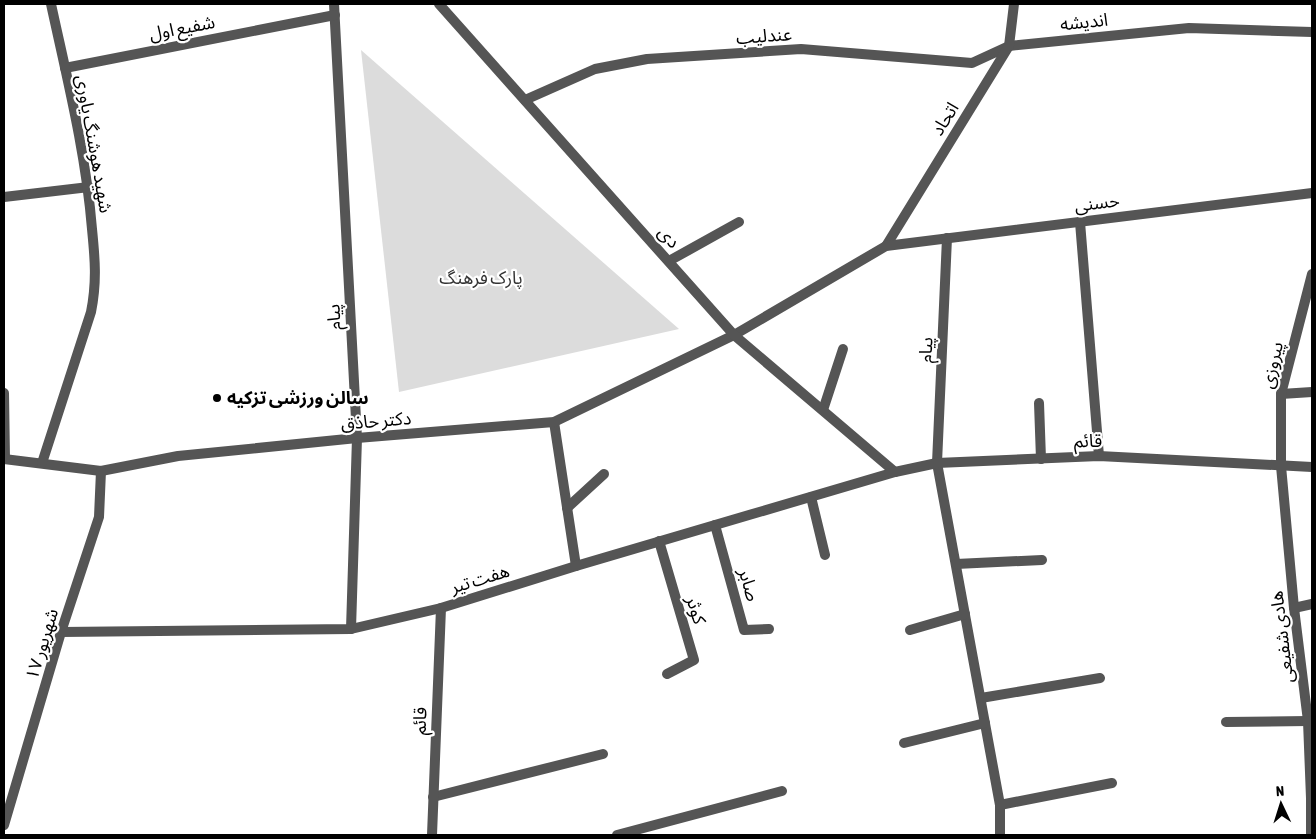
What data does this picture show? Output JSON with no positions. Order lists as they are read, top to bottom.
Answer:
{
  "streets": {
    "street": [
      "اندیشه",
      "شفیع اول",
      "عندلیب",
      "اتحاد",
      "شهید هوشنگ یاوری",
      "حسنی",
      "دی",
      "پیام",
      "پیروزی",
      "دکتر حاذق",
      "قائم",
      "هفت تیر",
      "صابر",
      "کوثر",
      "هادی شفیعی",
      "۱۷ شهریور"
    ]
  },
  "crossings": [
    ["اندیشه", "عندلیب"],
    ["اندیشه", "اتحاد"],
    ["شفیع اول", "شهید هوشنگ یاوری"],
    ["شفیع اول", "پیام"],
    ["عندلیب", "اتحاد"],
    ["عندلیب", "دی"],
    ["اتحاد", "حسنی"],
    ["اتحاد", "دکتر حاذق"],
    ["شهید هوشنگ یاوری", "دکتر حاذق"],
    ["حسنی", "پیام"],
    ["حسنی", "دکتر حاذق"],
    ["دی", "دکتر حاذق"],
    ["دی", "قائم"],
    ["دی", "هفت تیر"],
    ["پیام", "دکتر حاذق"],
    ["پیام", "قائم"],
    ["پیام", "هفت تیر"],
    ["پیروزی", "قائم"],
    ["پیروزی", "هادی شفیعی"],
    ["دکتر حاذق", "۱۷ شهریور"],
    ["قائم", "هفت تیر"],
    ["قائم", "هادی شفیعی"],
    ["هفت تیر", "صابر"],
    ["هفت تیر", "کوثر"],
    ["هفت تیر", "۱۷ شهریور"]
  ],
  "parks": ["پارک فرهنگ"],
  "places": ["سالن ورزشی تزکیه"],
  "north": "top"
}
